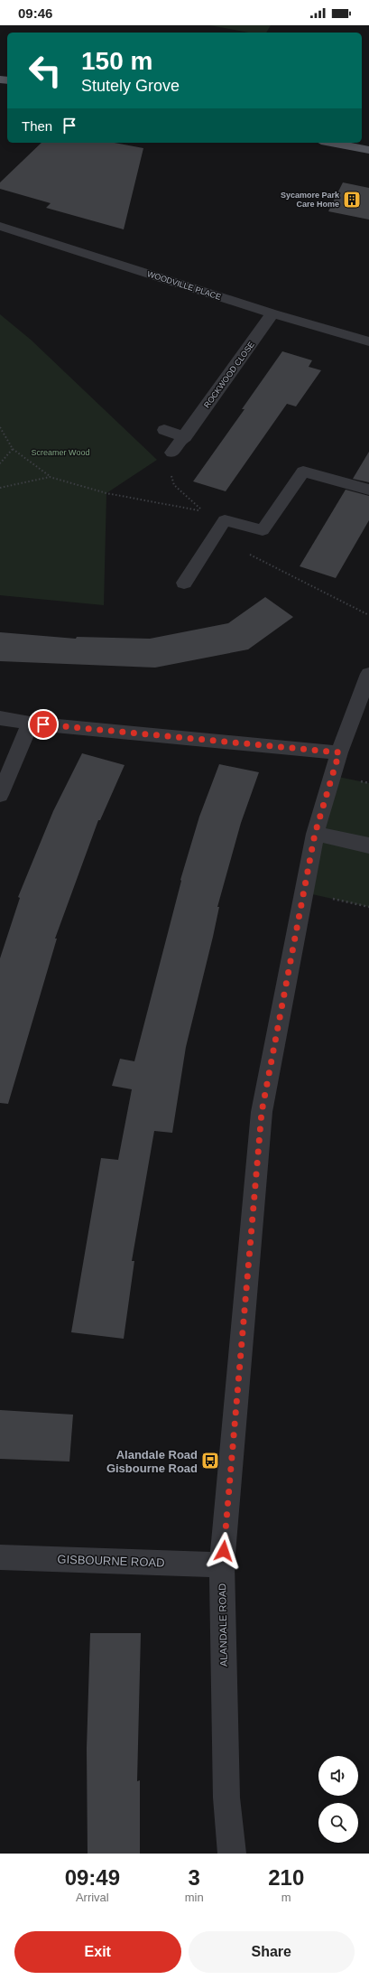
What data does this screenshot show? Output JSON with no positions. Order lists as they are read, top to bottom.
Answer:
{
  "streets": {
    "street": [
      "WOODVILLE PLACE",
      "ROCKWOOD CLOSE",
      "GISBOURNE ROAD",
      "ALANDALE ROAD"
    ]
  },
  "crossings": [
    ["WOODVILLE PLACE", "ROCKWOOD CLOSE"],
    ["GISBOURNE ROAD", "ALANDALE ROAD"]
  ],
  "parks": ["Screamer Wood"],
  "places": {
    "building": ["Sycamore Park Care Home"],
    "bus stop": ["Alandale Road Gisbourne Road"]
  },
  "page": {
    "status": "09:46",
    "turn": ["150 m", "Stutely Grove"],
    "then": "Then",
    "eta": [
      "09:49",
      "Arrival",
      "3",
      "min",
      "210",
      "m"
    ],
    "buttons": ["Exit", "Share"]
  }
}
